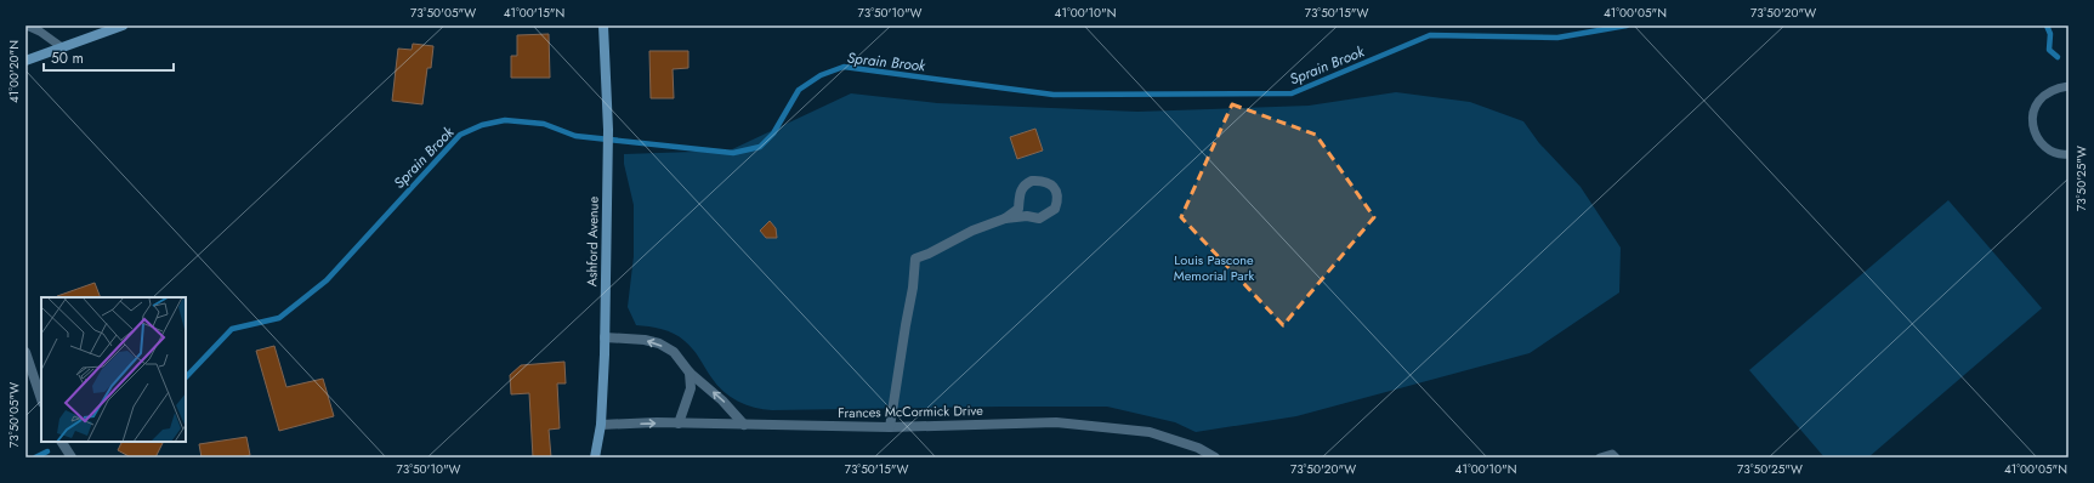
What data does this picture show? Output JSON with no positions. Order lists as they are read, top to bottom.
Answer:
{
  "streets": {
    "main road": ["Ashford Avenue"],
    "street": ["Frances McCormick Drive"]
  },
  "crossings": [
    ["Ashford Avenue", "Frances McCormick Drive"]
  ],
  "water": ["Sprain Brook"],
  "parks": ["Louis Pascone Memorial Park"],
  "scale_bar": "50 m",
  "coordinates": [
    "73°50'05\"W",
    "41°00'15\"N",
    "73°50'10\"W",
    "41°00'10\"N",
    "73°50'15\"W",
    "41°00'05\"N",
    "73°50'20\"W",
    "41°00'20\"N",
    "73°50'25\"W"
  ]
}
